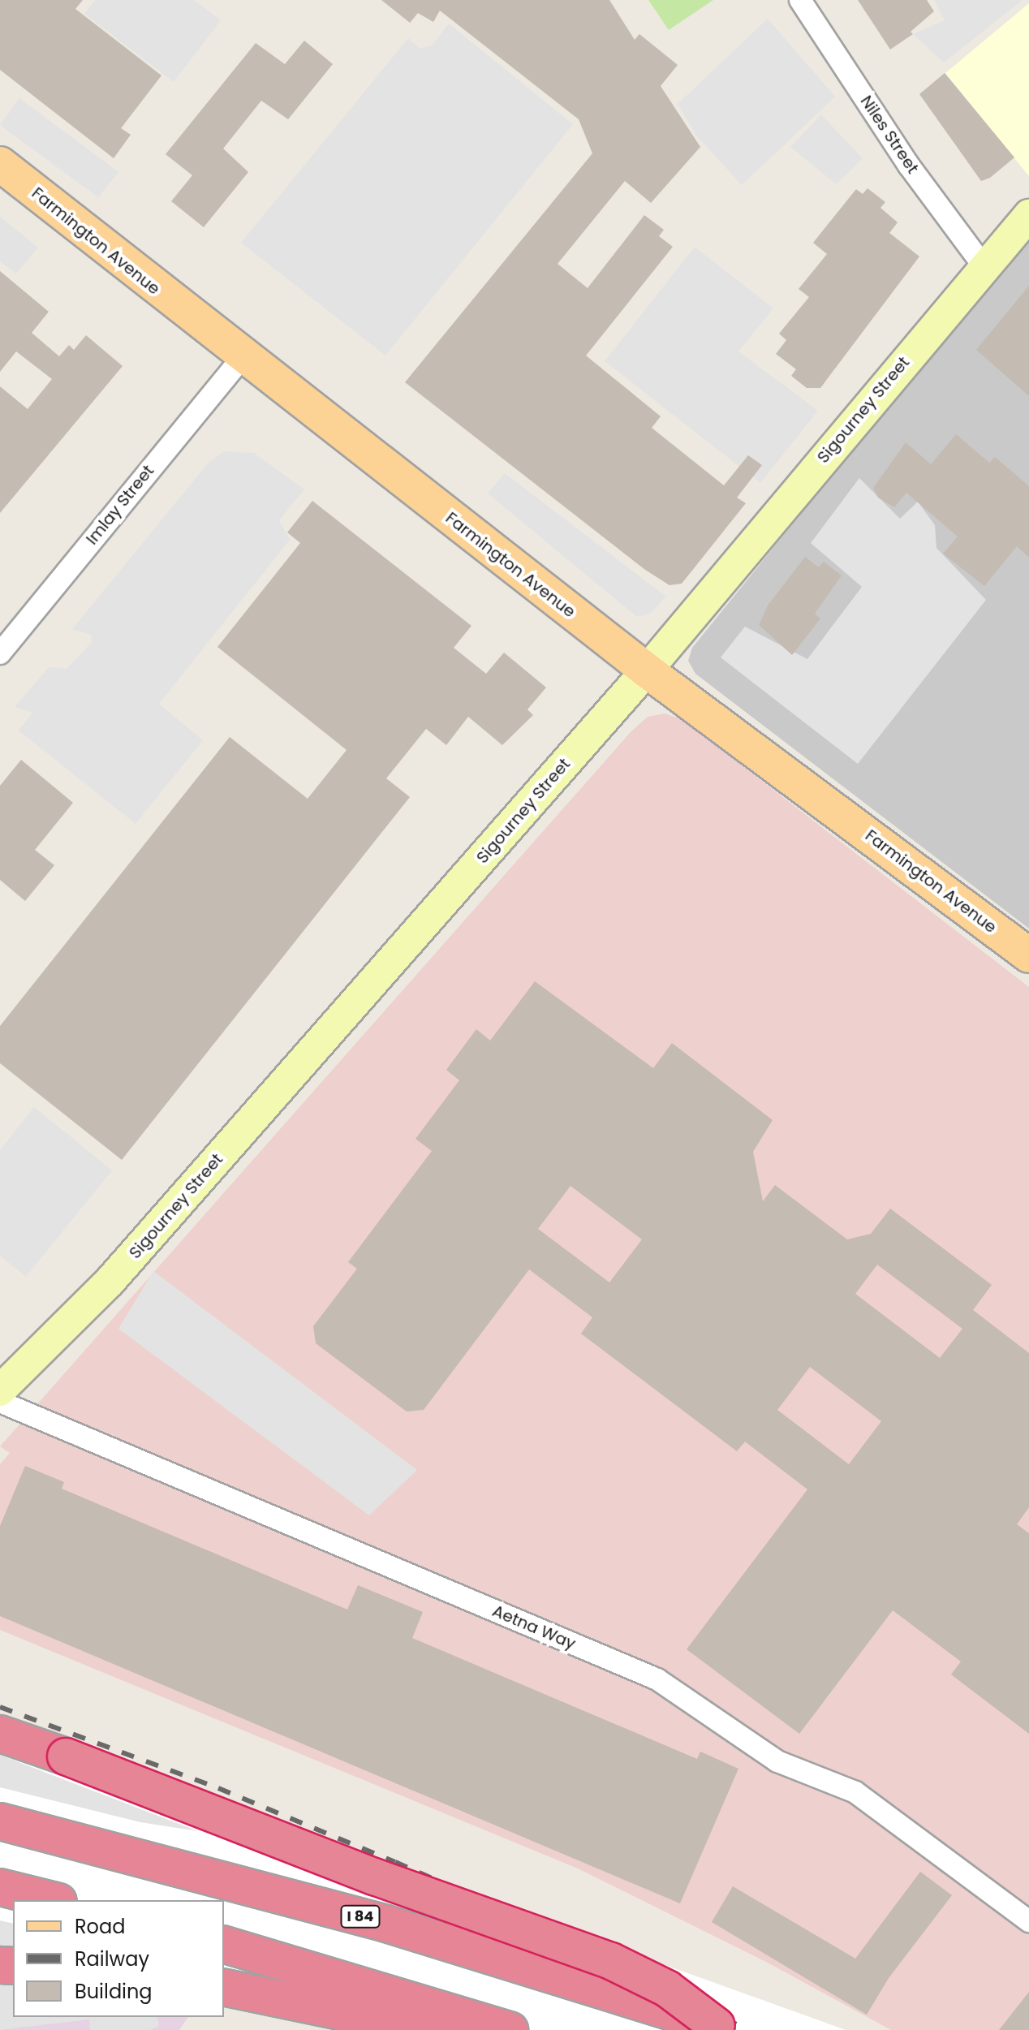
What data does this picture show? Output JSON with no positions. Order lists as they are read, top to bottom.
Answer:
{
  "streets": {
    "highway": ["I 84"],
    "main road": ["Farmington Avenue", "Sigourney Street"],
    "street": ["Niles Street", "Imlay Street", "Aetna Way"]
  },
  "crossings": [
    ["Niles Street", "Sigourney Street"],
    ["Farmington Avenue", "Sigourney Street"],
    ["Farmington Avenue", "Imlay Street"]
  ],
  "legend": ["Road", "Railway", "Building"]
}
